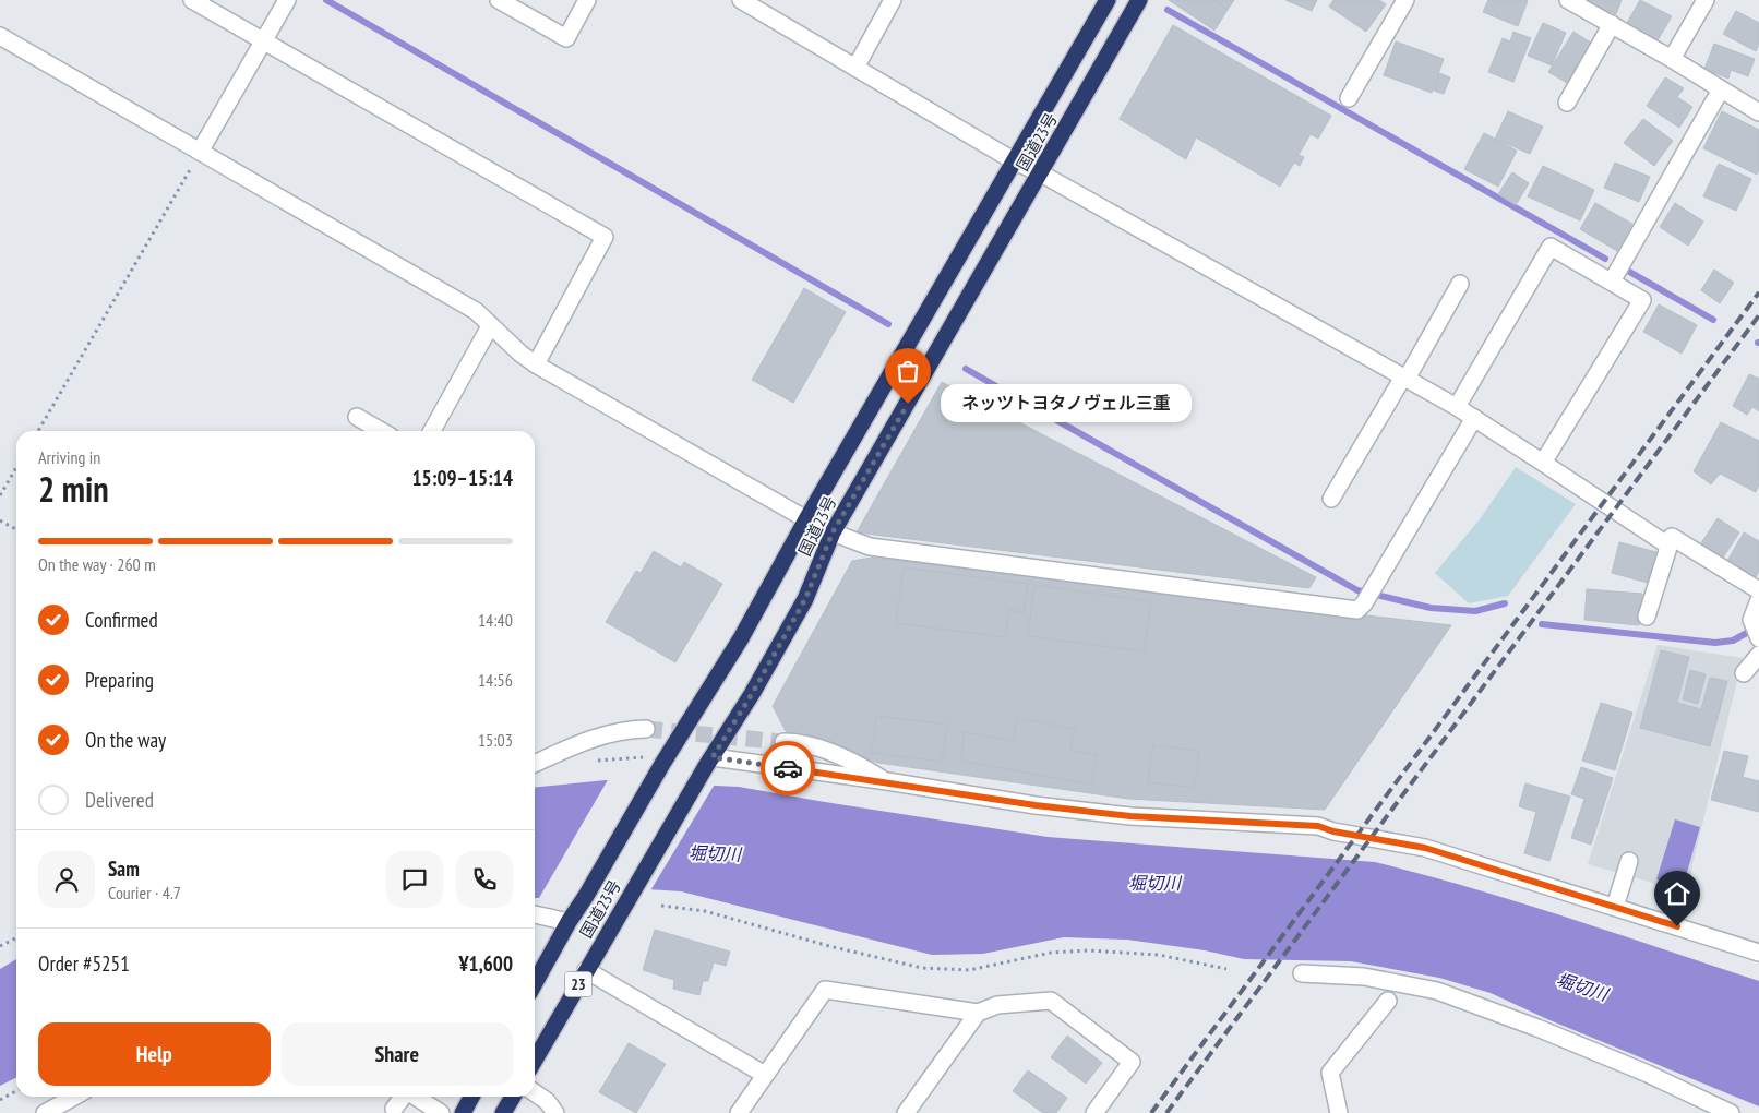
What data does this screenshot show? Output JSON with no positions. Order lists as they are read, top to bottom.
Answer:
{
  "streets": {
    "highway": ["国道23号", "23"]
  },
  "water": ["堀切川"],
  "places": ["ネッツトヨタノヴェル三重"],
  "page": {
    "bubble": "ネッツトヨタノヴェル三重",
    "heading": ["2 min", "Arriving in", "15:09–15:14"],
    "panel": [
      "Sam",
      "Courier · 4.7",
      "Order #5251",
      "¥1,600"
    ],
    "bar": "On the way · 260 m",
    "list": [
      ["Confirmed", "14:40"],
      ["Preparing", "14:56"],
      ["On the way", "15:03"],
      "Delivered"
    ],
    "buttons": ["Help", "Share"]
  }
}
